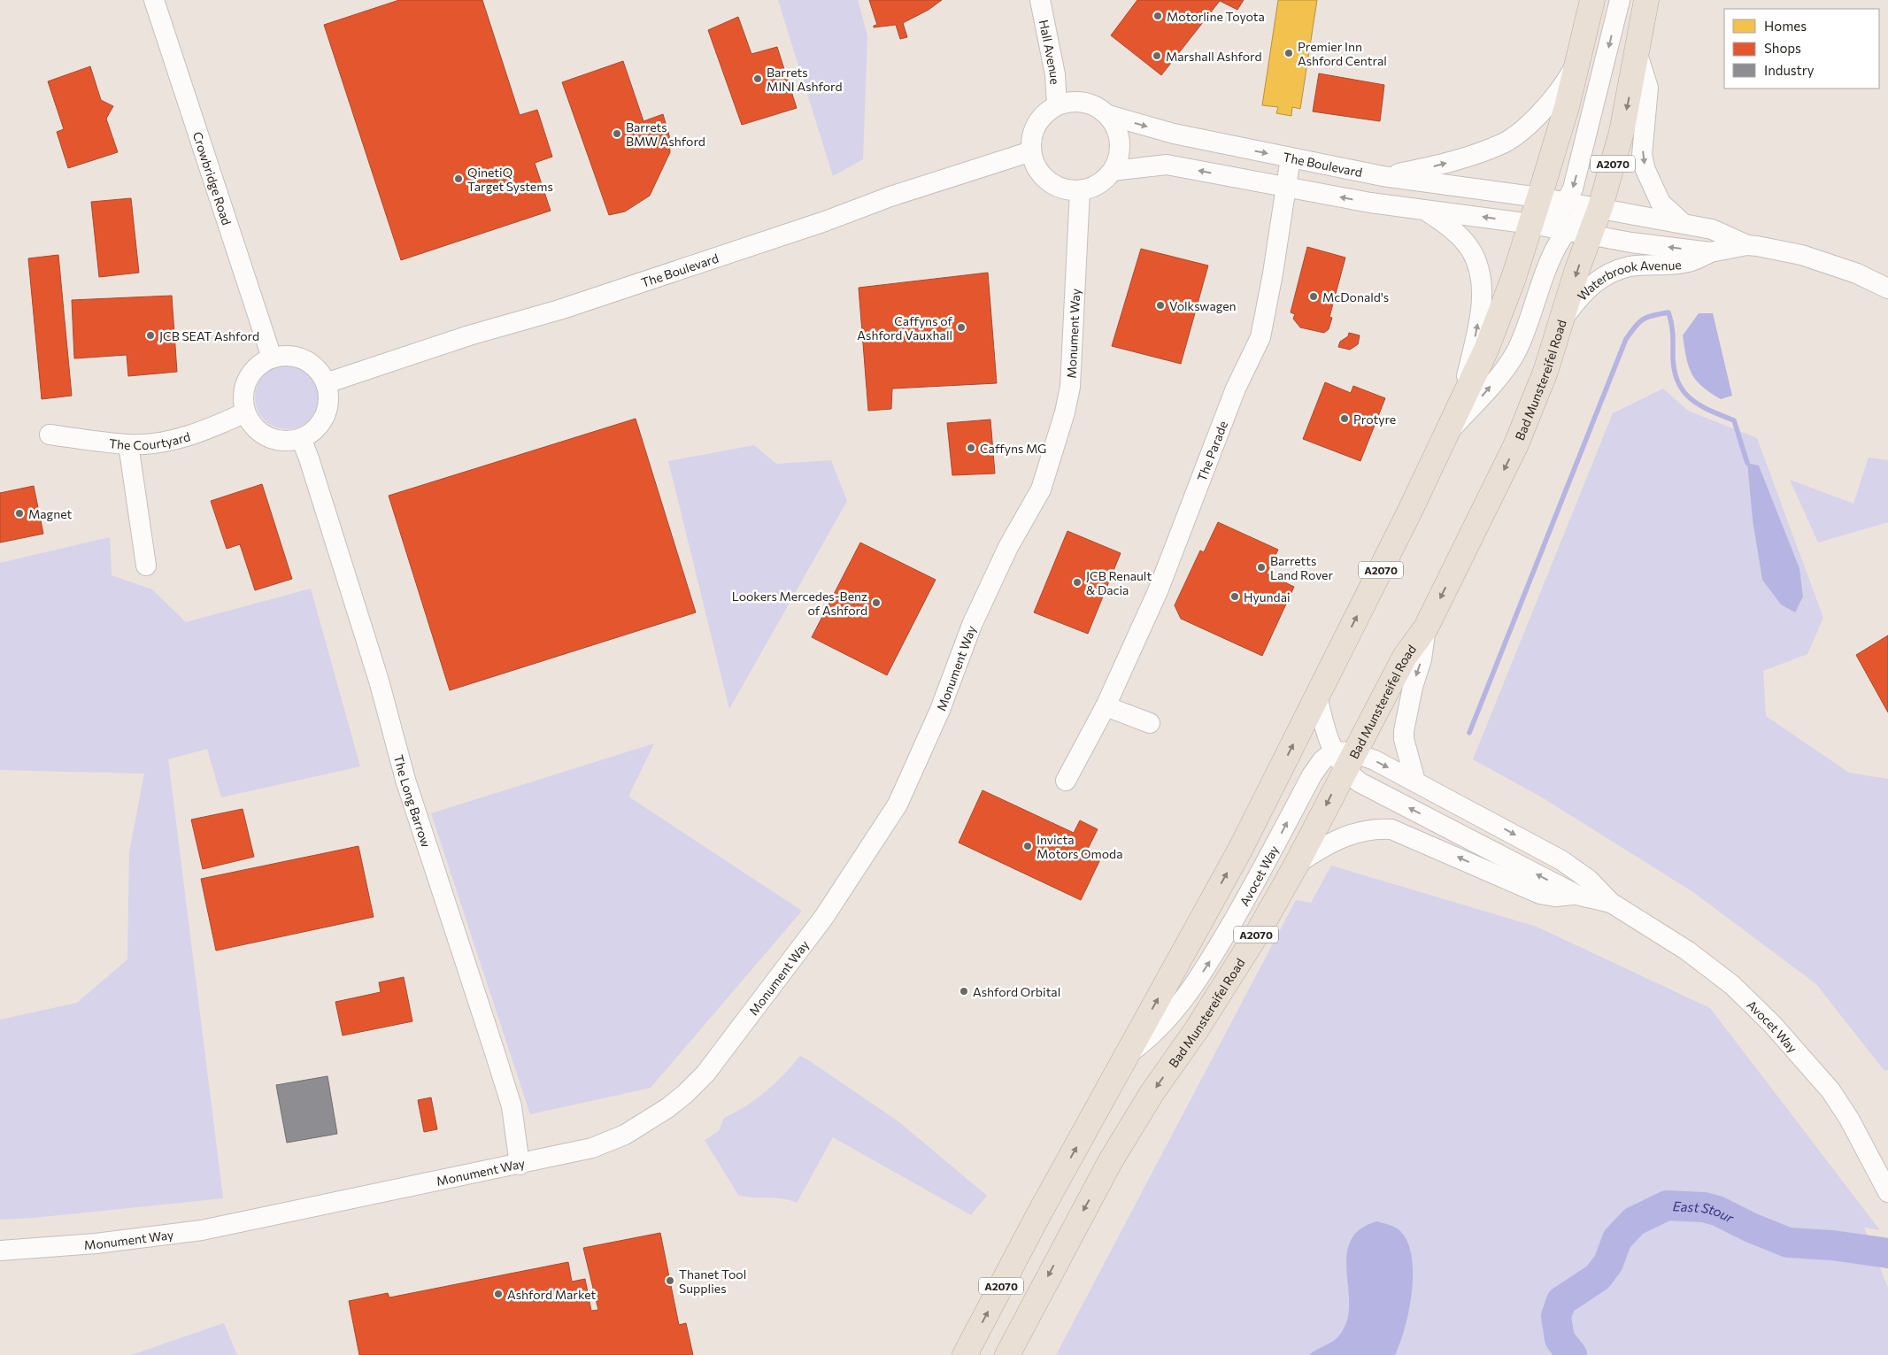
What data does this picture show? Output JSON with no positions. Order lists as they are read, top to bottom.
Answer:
{
  "streets": {
    "highway": ["A2070", "Bad Munstereifel Road"],
    "street": [
      "Hall Avenue",
      "The Boulevard",
      "Crowbridge Road",
      "Waterbrook Avenue",
      "Monument Way",
      "The Courtyard",
      "The Parade",
      "The Long Barrow",
      "Avocet Way"
    ]
  },
  "crossings": [
    ["Hall Avenue", "The Boulevard"],
    ["Hall Avenue", "Monument Way"],
    ["A2070", "The Boulevard"],
    ["A2070", "Waterbrook Avenue"],
    ["A2070", "Avocet Way"],
    ["The Boulevard", "Crowbridge Road"],
    ["The Boulevard", "Waterbrook Avenue"],
    ["The Boulevard", "Monument Way"],
    ["The Boulevard", "The Courtyard"],
    ["The Boulevard", "The Parade"],
    ["The Boulevard", "The Long Barrow"],
    ["Crowbridge Road", "The Courtyard"],
    ["Crowbridge Road", "The Long Barrow"],
    ["Waterbrook Avenue", "Bad Munstereifel Road"],
    ["Monument Way", "The Long Barrow"],
    ["Bad Munstereifel Road", "Avocet Way"],
    ["The Courtyard", "The Long Barrow"]
  ],
  "water": ["East Stour"],
  "places": [
    "Motorline Toyota",
    "Premier Inn Ashford Central",
    "Marshall Ashford",
    "Barrets MINI Ashford",
    "Barrets BMW Ashford",
    "QinetiQ Target Systems",
    "McDonald's",
    "Volkswagen",
    "Caffyns of Ashford Vauxhall",
    "JCB SEAT Ashford",
    "Protyre",
    "Caffyns MG",
    "Magnet",
    "Barretts Land Rover",
    "JCB Renault & Dacia",
    "Hyundai",
    "Lookers Mercedes-Benz of Ashford",
    "Invicta Motors Omoda",
    "Ashford Orbital",
    "Thanet Tool Supplies",
    "Ashford Market"
  ],
  "legend": ["Homes", "Shops", "Industry"]
}
